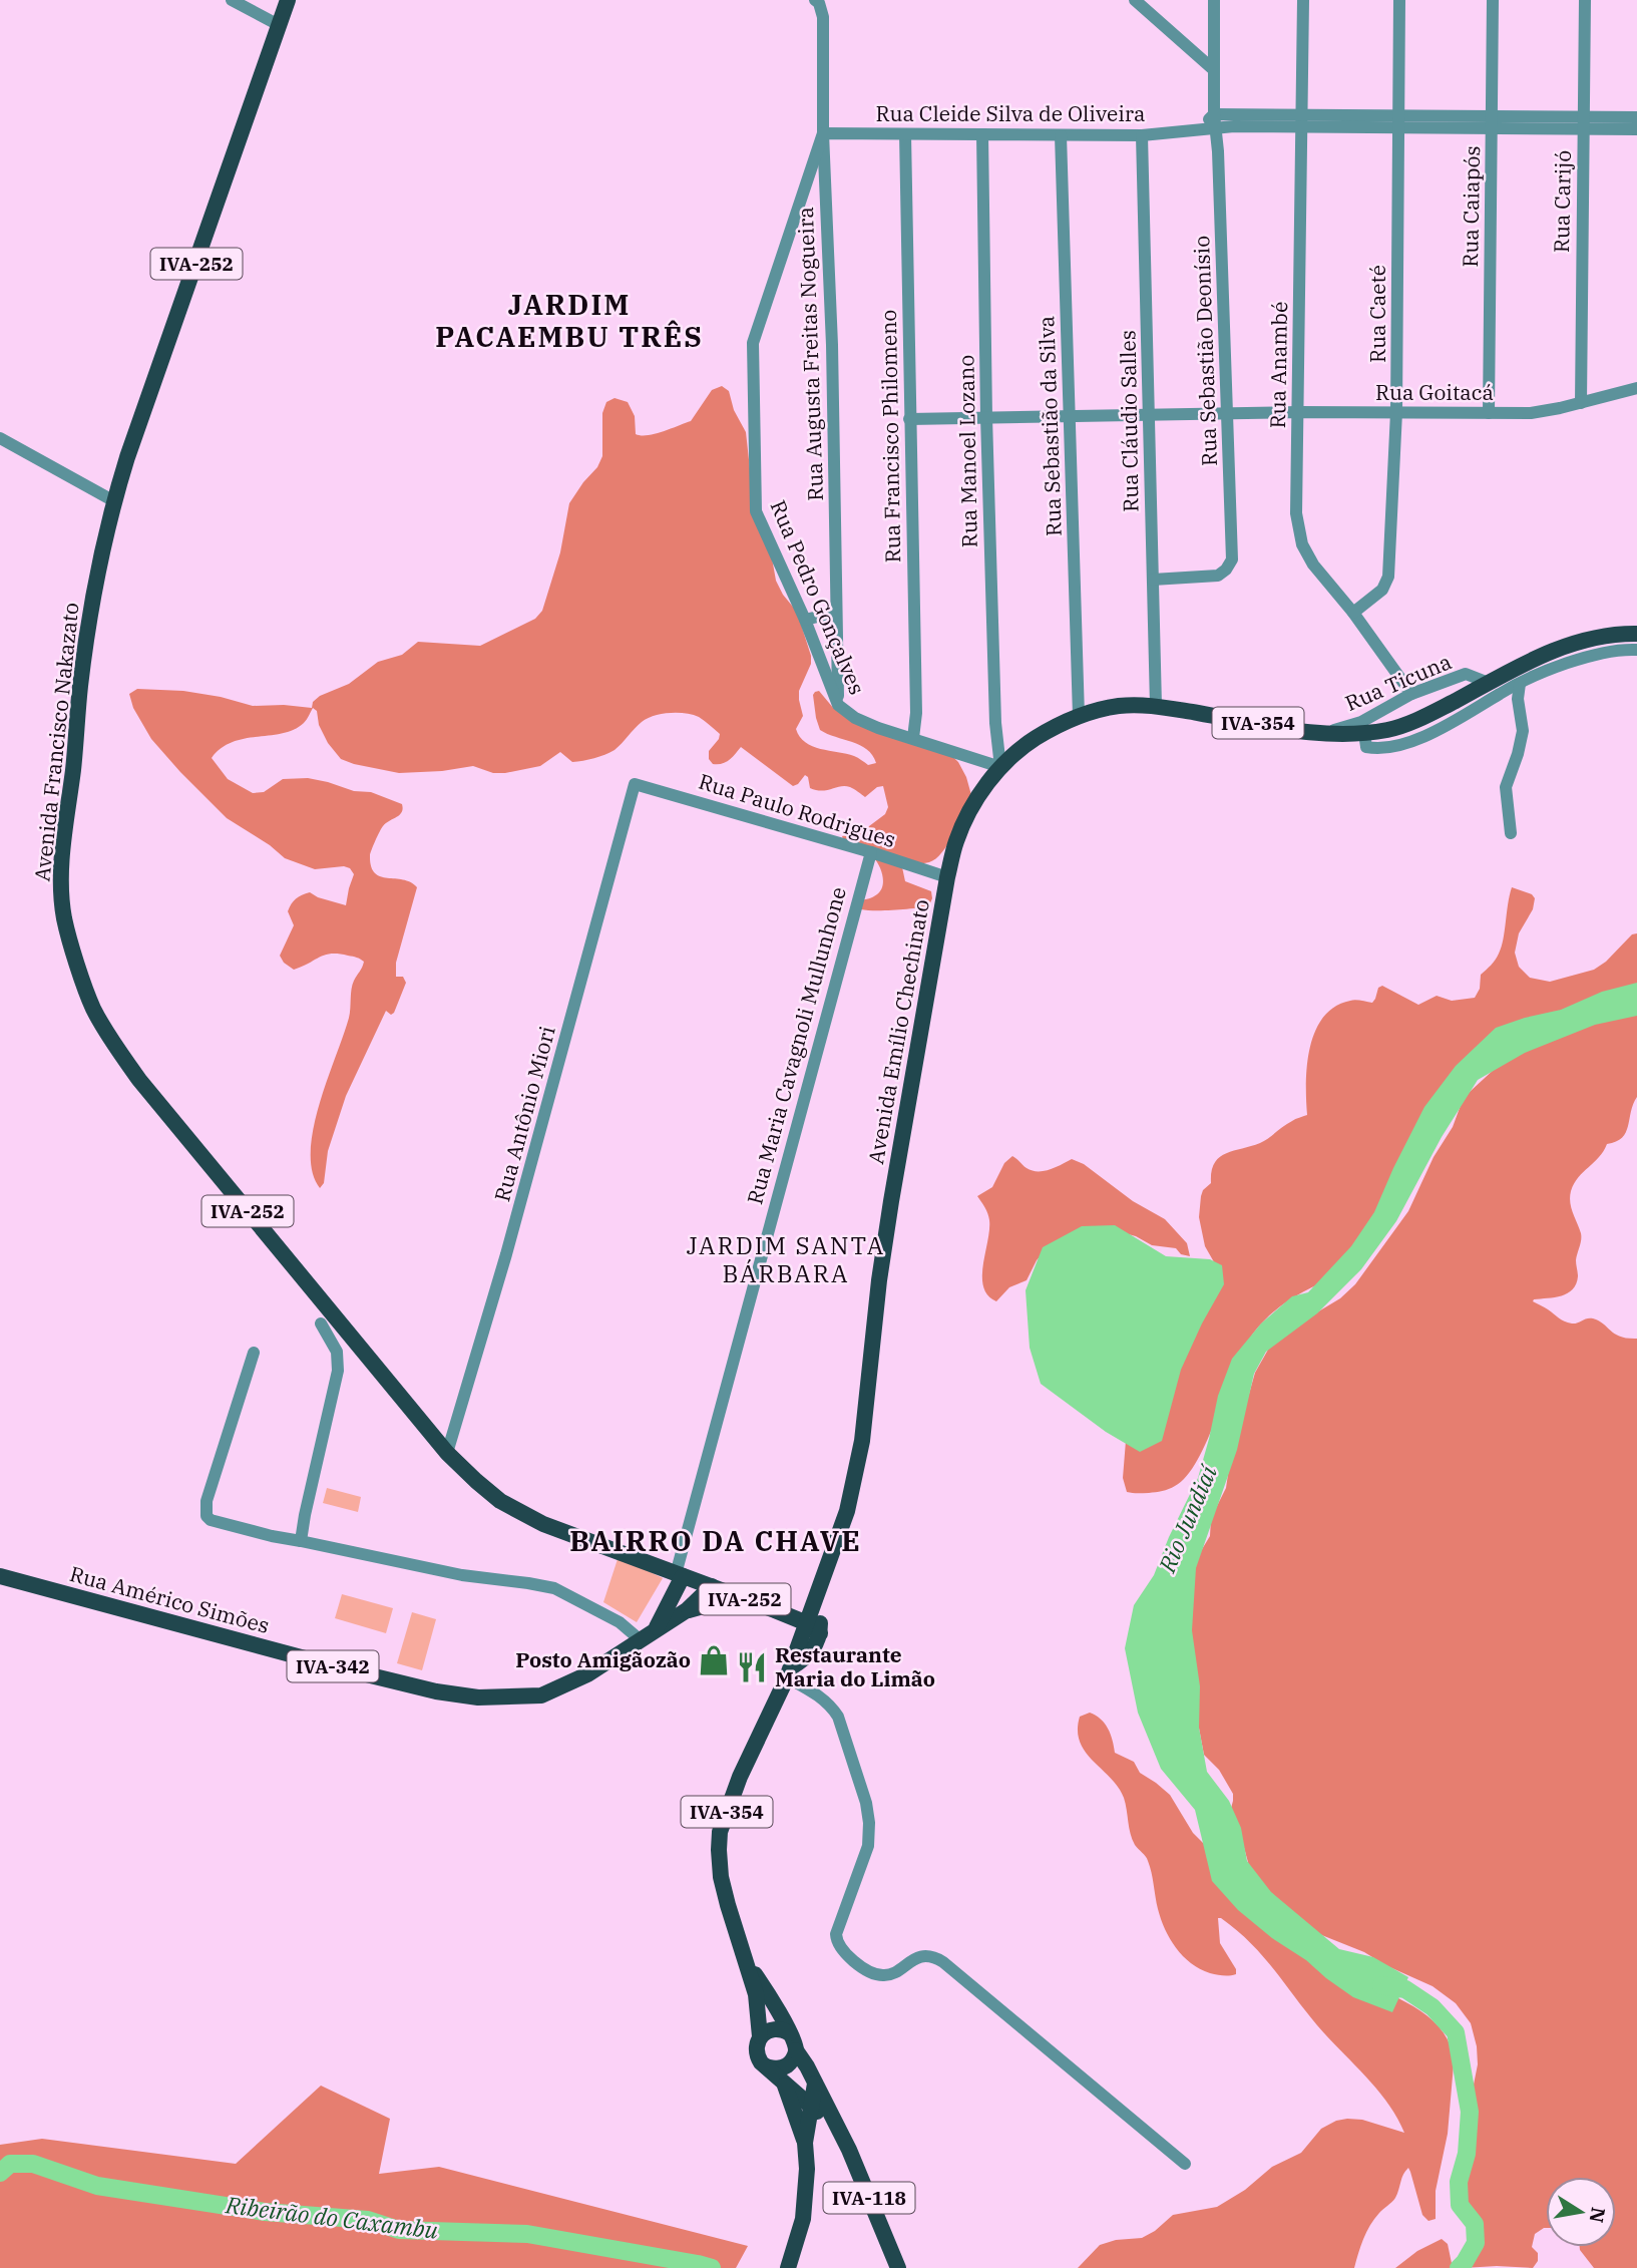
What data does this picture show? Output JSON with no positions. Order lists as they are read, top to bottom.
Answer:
{
  "streets": {
    "main road": [
      "IVA-252",
      "IVA-354",
      "Avenida Francisco Nakazato",
      "Avenida Emílio Chechinato",
      "Rua Maria Cavagnoli Mullunhone",
      "Rua Américo Simões",
      "IVA-342",
      "IVA-118"
    ],
    "street": [
      "Rua Cleide Silva de Oliveira",
      "Rua Carijó",
      "Rua Caiapós",
      "Rua Caeté",
      "Rua Sebastião Deonísio",
      "Rua Augusta Freitas Nogueira",
      "Rua Anambé",
      "Rua Goitacá",
      "Rua Cláudio Salles",
      "Rua Sebastião da Silva",
      "Rua Francisco Philomeno",
      "Rua Manoel Lozano",
      "Rua Pedro Gonçalves",
      "Rua Ticuna",
      "Rua Paulo Rodrigues",
      "Rua Antônio Miori"
    ]
  },
  "crossings": [
    ["Rua Cleide Silva de Oliveira", "Rua Sebastião Deonísio"],
    ["Rua Cleide Silva de Oliveira", "Rua Augusta Freitas Nogueira"],
    ["Rua Cleide Silva de Oliveira", "Rua Anambé"],
    ["Rua Cleide Silva de Oliveira", "Rua Cláudio Salles"],
    ["Rua Cleide Silva de Oliveira", "Rua Sebastião da Silva"],
    ["Rua Cleide Silva de Oliveira", "Rua Francisco Philomeno"],
    ["Rua Cleide Silva de Oliveira", "Rua Manoel Lozano"],
    ["Rua Cleide Silva de Oliveira", "Rua Pedro Gonçalves"],
    ["Rua Carijó", "Rua Goitacá"],
    ["Rua Caiapós", "Rua Goitacá"],
    ["Rua Caeté", "Rua Anambé"],
    ["Rua Caeté", "Rua Goitacá"],
    ["Rua Sebastião Deonísio", "Rua Goitacá"],
    ["Rua Sebastião Deonísio", "Rua Cláudio Salles"],
    ["Rua Augusta Freitas Nogueira", "Rua Pedro Gonçalves"],
    ["Rua Anambé", "Rua Goitacá"],
    ["Rua Anambé", "Rua Ticuna"],
    ["Rua Goitacá", "Rua Cláudio Salles"],
    ["Rua Goitacá", "Rua Sebastião da Silva"],
    ["Rua Goitacá", "Rua Francisco Philomeno"],
    ["Rua Goitacá", "Rua Manoel Lozano"],
    ["Rua Cláudio Salles", "Avenida Emílio Chechinato"],
    ["Rua Sebastião da Silva", "Avenida Emílio Chechinato"],
    ["Rua Francisco Philomeno", "Rua Pedro Gonçalves"],
    ["Rua Manoel Lozano", "Rua Pedro Gonçalves"],
    ["Rua Manoel Lozano", "Avenida Emílio Chechinato"],
    ["Rua Pedro Gonçalves", "Avenida Emílio Chechinato"],
    ["Rua Ticuna", "Avenida Emílio Chechinato"],
    ["IVA-354", "Avenida Emílio Chechinato"],
    ["IVA-354", "IVA-118"],
    ["Avenida Francisco Nakazato", "Avenida Emílio Chechinato"],
    ["Avenida Francisco Nakazato", "Rua Maria Cavagnoli Mullunhone"],
    ["Avenida Francisco Nakazato", "Rua Antônio Miori"],
    ["Avenida Francisco Nakazato", "Rua Américo Simões"],
    ["Rua Paulo Rodrigues", "Avenida Emílio Chechinato"],
    ["Rua Paulo Rodrigues", "Rua Maria Cavagnoli Mullunhone"],
    ["Rua Paulo Rodrigues", "Rua Antônio Miori"],
    ["Rua Maria Cavagnoli Mullunhone", "Rua Américo Simões"]
  ],
  "districts": ["JARDIM PACAEMBU TRÊS", "JARDIM SANTA BÁRBARA", "BAIRRO DA CHAVE"],
  "water": ["Rio Jundiaí", "Ribeirão do Caxambu"],
  "places": {
    "shop": ["Posto Amigãozão"],
    "restaurant": ["Restaurante Maria do Limão"]
  },
  "north": "right"
}
